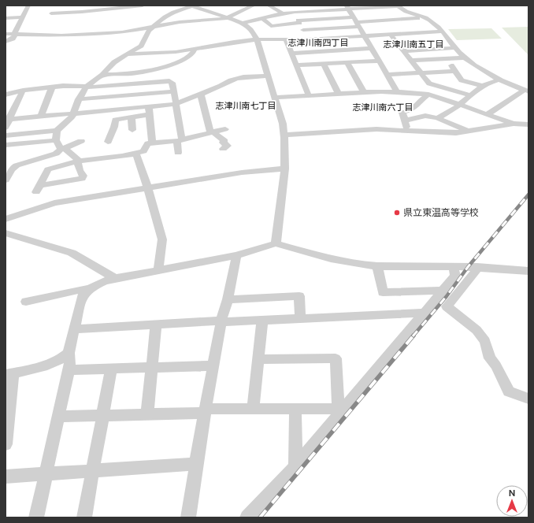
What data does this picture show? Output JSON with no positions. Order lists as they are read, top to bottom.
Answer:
{
  "districts": [
    "志津川南四丁目",
    "志津川南五丁目",
    "志津川南七丁目",
    "志津川南六丁目"
  ],
  "places": ["県立東温高等学校"],
  "north": "top"
}
